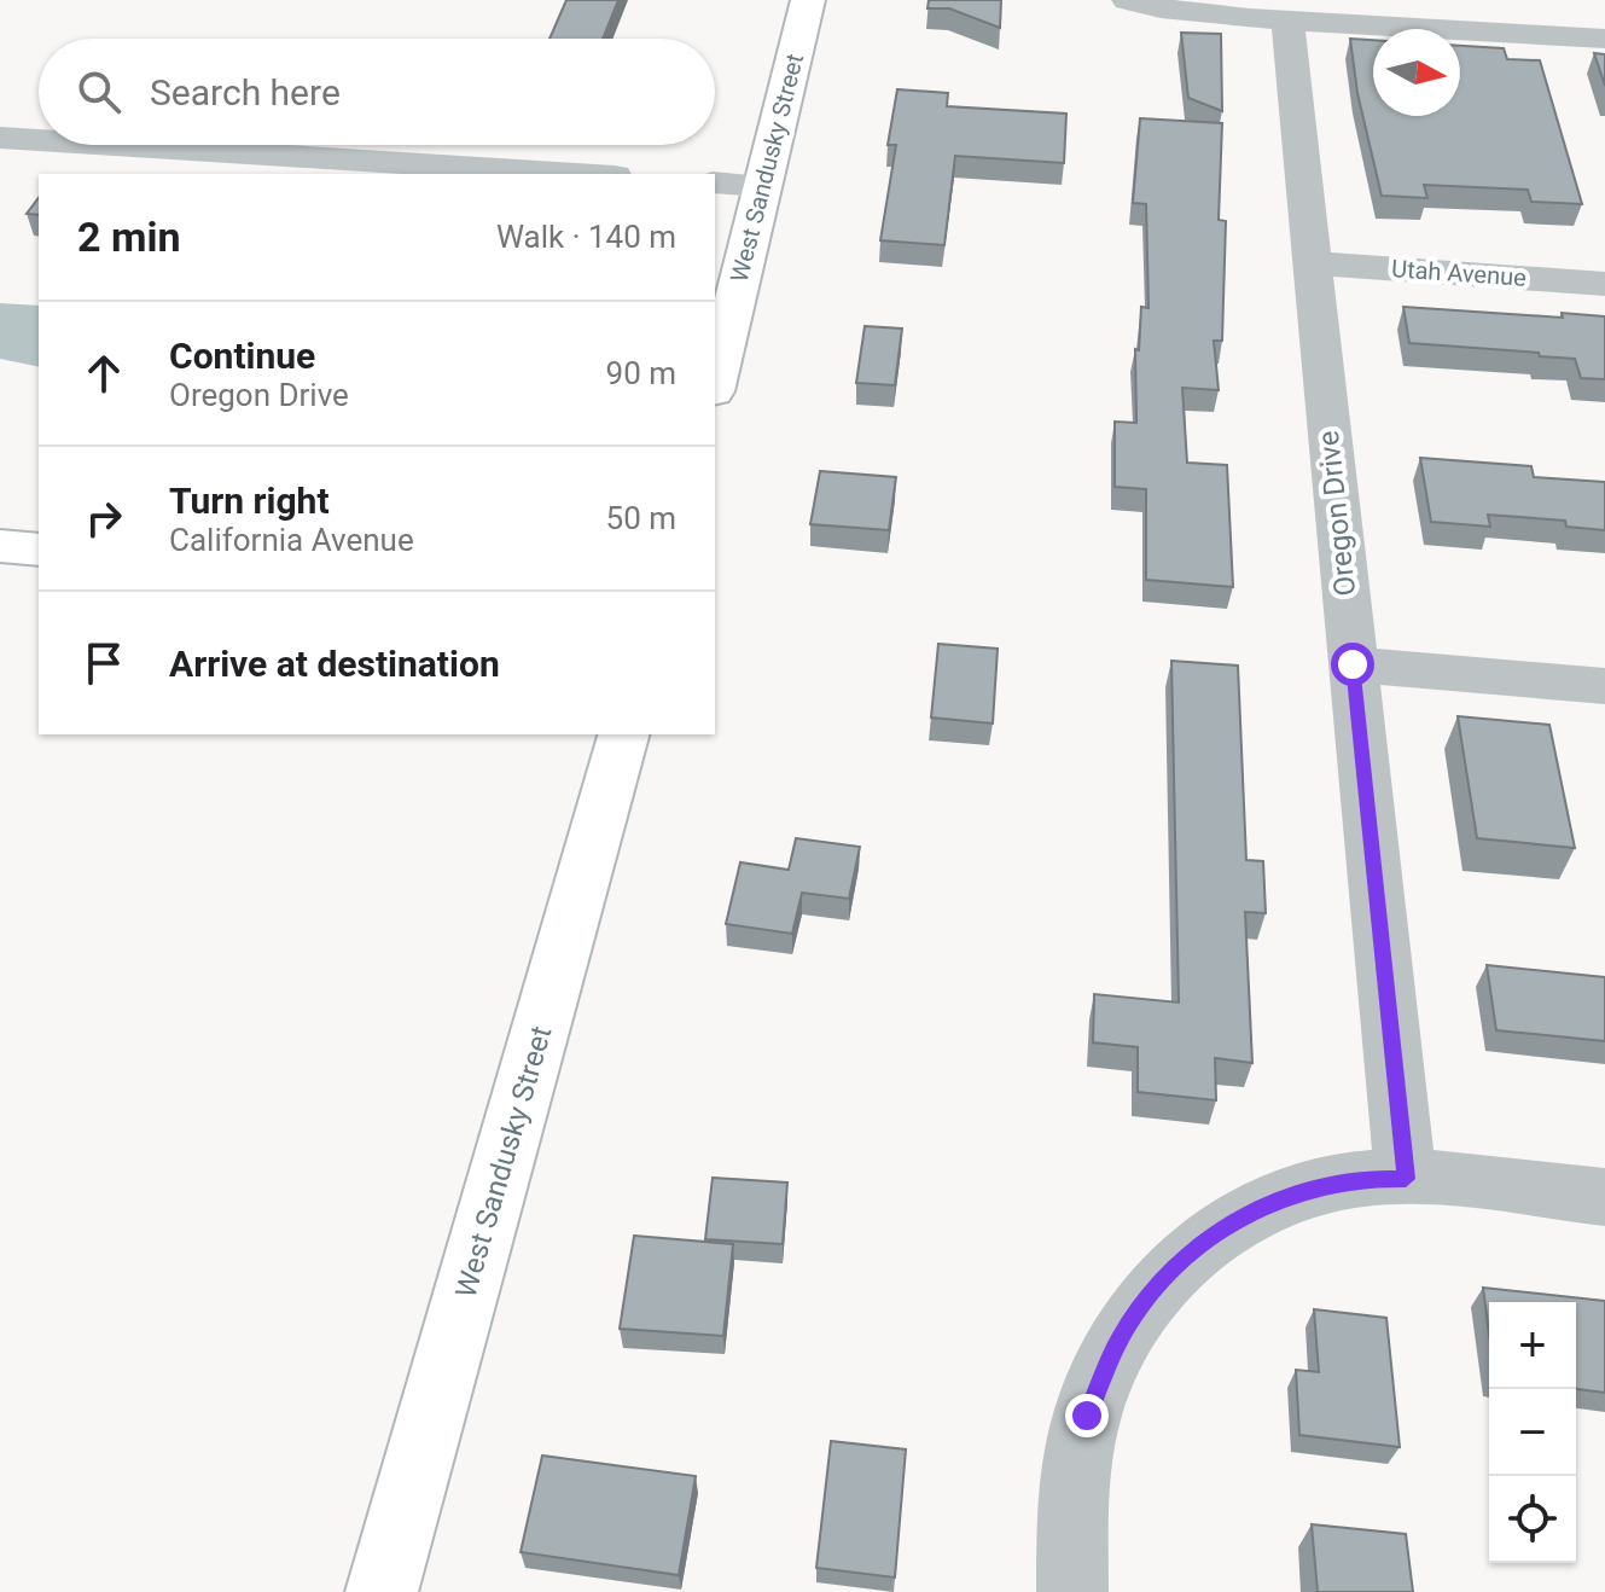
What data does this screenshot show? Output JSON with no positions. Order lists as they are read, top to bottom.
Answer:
{
  "streets": {
    "street": ["West Sandusky Street", "Utah Avenue", "Oregon Drive"]
  },
  "crossings": [
    ["Utah Avenue", "Oregon Drive"]
  ],
  "north": "right",
  "page": {
    "search": "Search here",
    "heading": ["2 min", "Walk · 140 m"],
    "list": [
      ["Continue", "Oregon Drive", "90 m"],
      ["Turn right", "California Avenue", "50 m"],
      "Arrive at destination"
    ],
    "map_buttons": ["+", "−"]
  }
}
